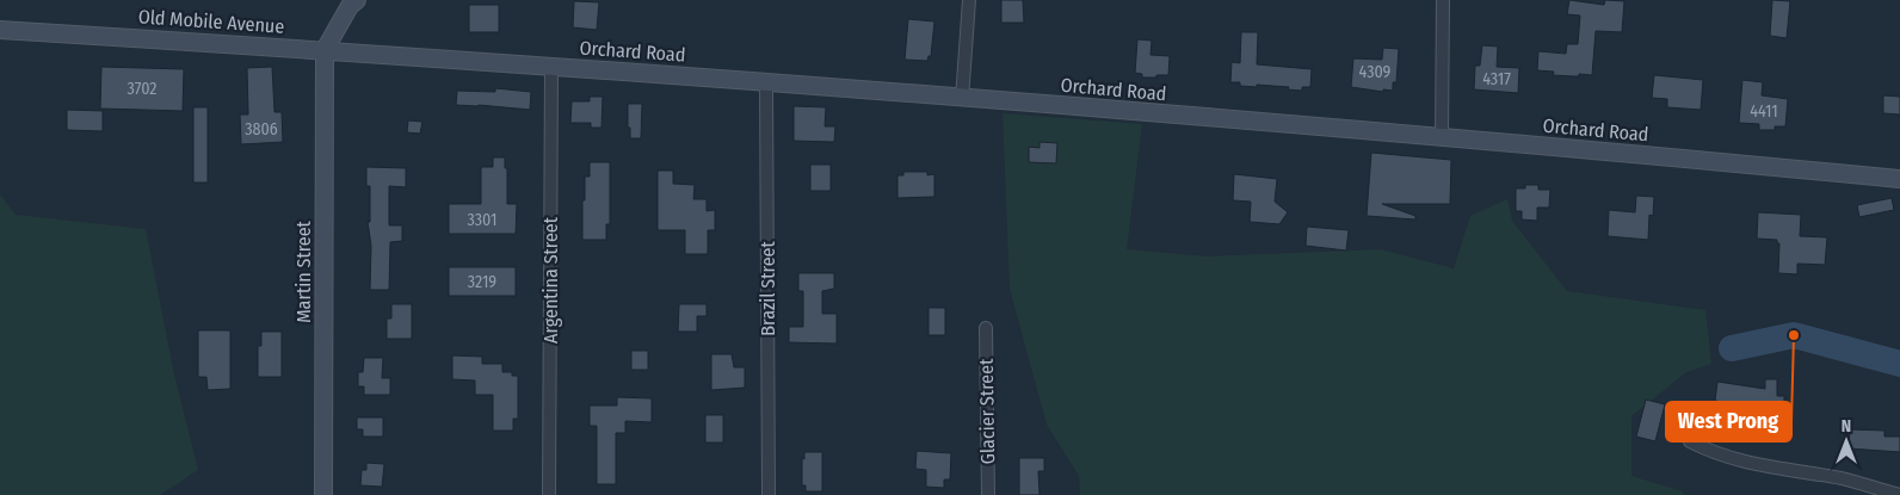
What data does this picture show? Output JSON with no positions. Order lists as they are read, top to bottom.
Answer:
{
  "streets": {
    "main road": ["Old Mobile Avenue", "Orchard Road", "Martin Street"],
    "street": ["Argentina Street", "Brazil Street", "Glacier Street"]
  },
  "crossings": [
    ["Old Mobile Avenue", "Orchard Road"],
    ["Old Mobile Avenue", "Martin Street"],
    ["Orchard Road", "Martin Street"],
    ["Orchard Road", "Argentina Street"],
    ["Orchard Road", "Brazil Street"]
  ],
  "places": ["West Prong"],
  "house_numbers": [
    "4309",
    "4317",
    "3702",
    "4411",
    "3806",
    "3301",
    "3219"
  ],
  "north": "top"
}
